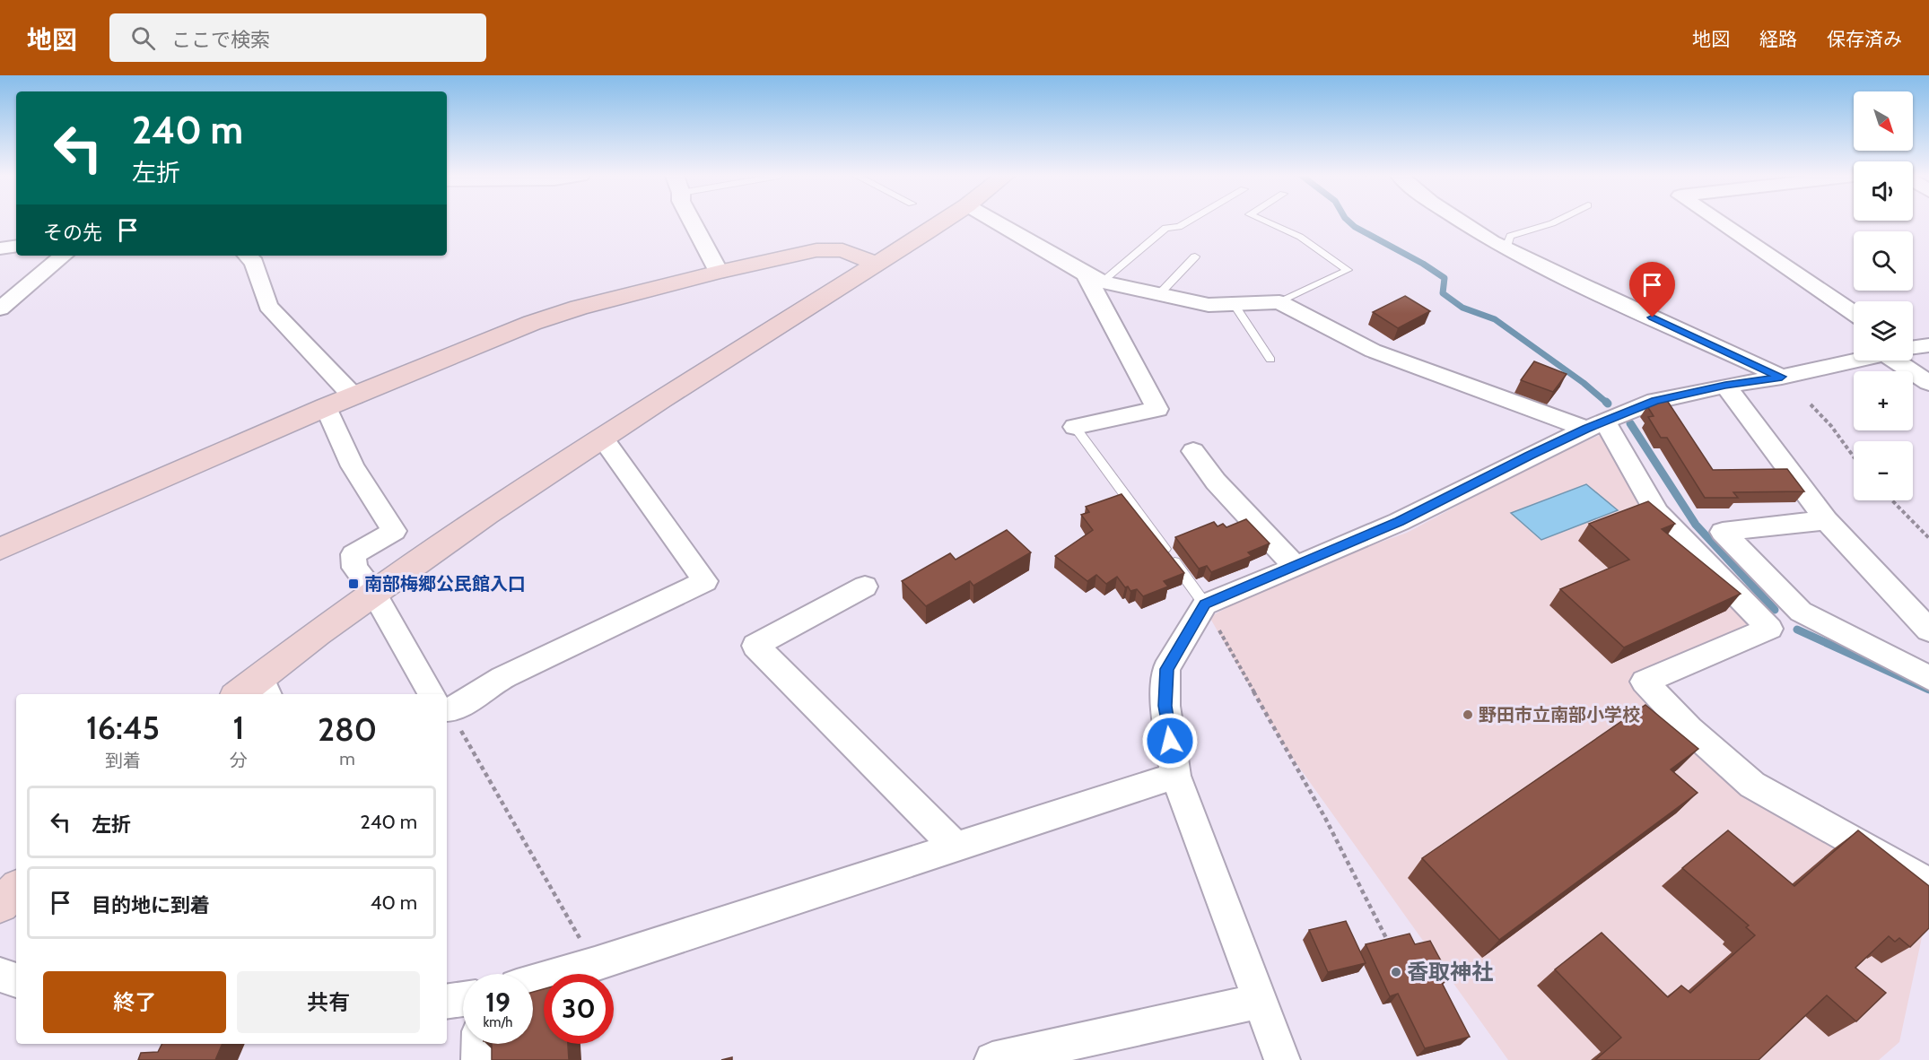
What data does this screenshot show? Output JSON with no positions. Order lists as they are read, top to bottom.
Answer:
{
  "places": {
    "transit": ["南部梅郷公民館入口"],
    "other": ["野田市立南部小学校", "香取神社"]
  },
  "north": "bottom right",
  "page": {
    "header": "地図",
    "search": "ここで検索",
    "nav": ["地図", "経路", "保存済み"],
    "map_buttons": ["+", "−"],
    "turn": ["240 m", "左折"],
    "then": "その先",
    "eta": [
      "16:45",
      "到着",
      "1",
      "分",
      "280",
      "m"
    ],
    "list": [
      {
        "name": "左折",
        "value": "240 m"
      },
      {
        "name": "目的地に到着",
        "value": "40 m"
      }
    ],
    "buttons": ["終了", "共有"],
    "speed": "19 km/h",
    "limit": "30"
  }
}
